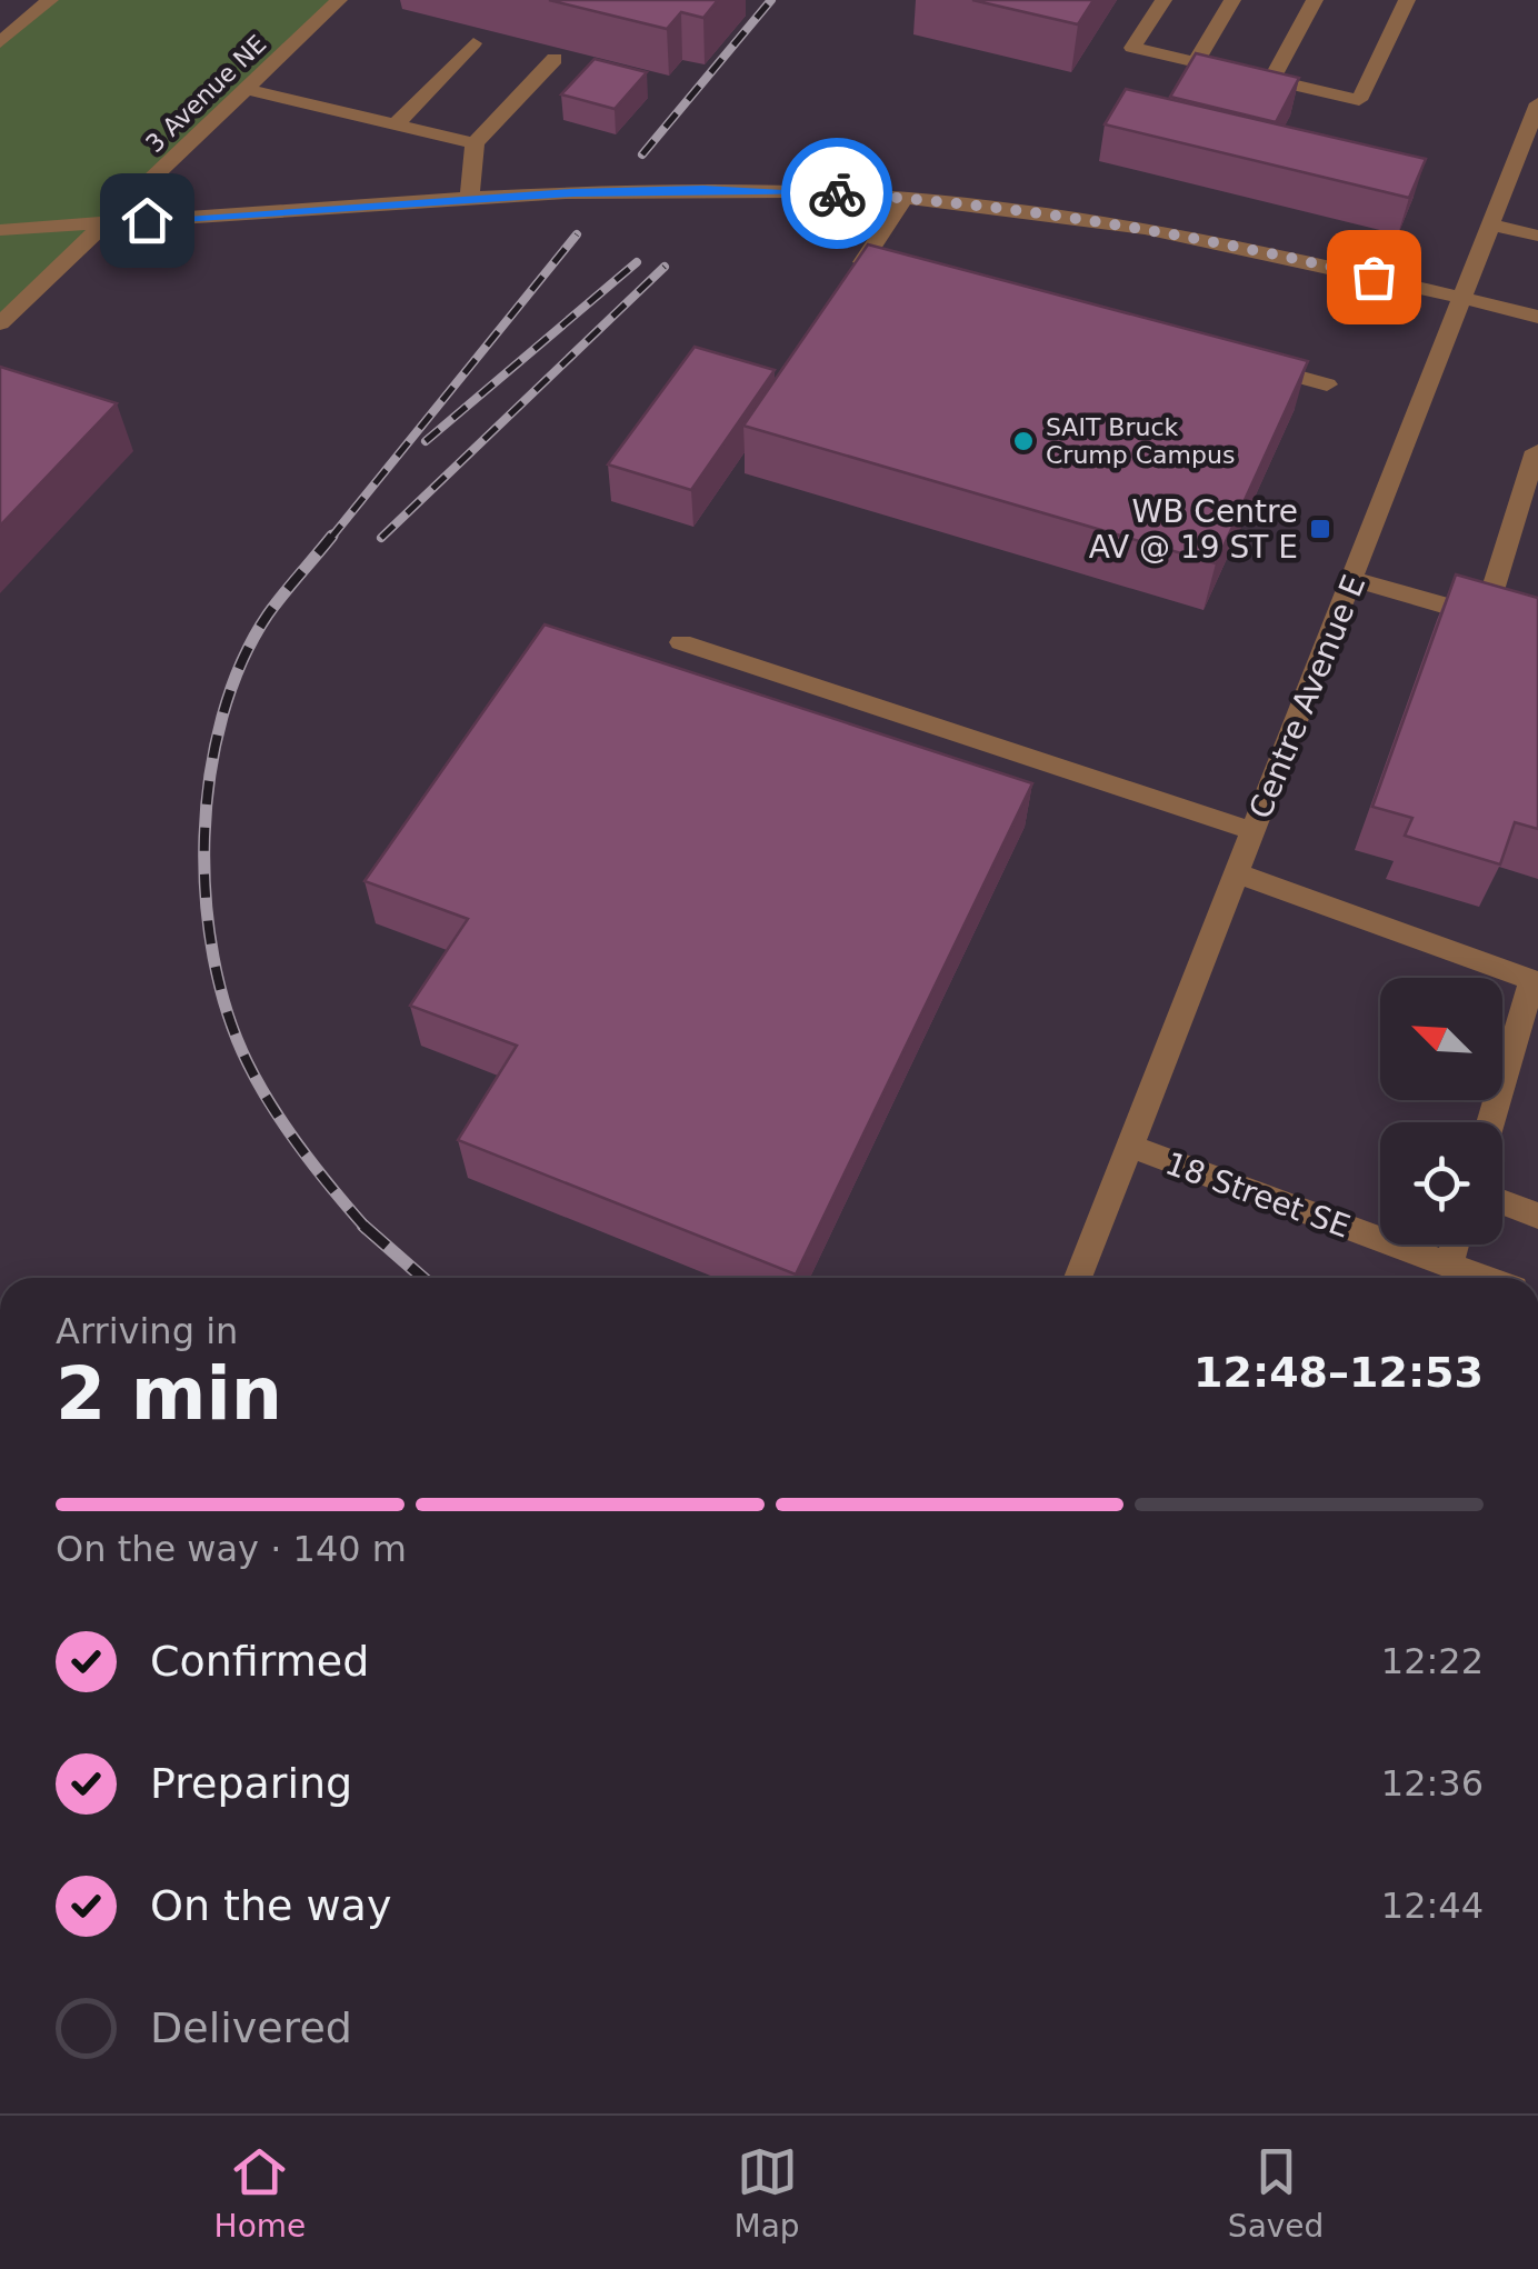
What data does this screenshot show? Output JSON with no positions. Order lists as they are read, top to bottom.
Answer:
{
  "streets": {
    "street": ["3 Avenue NE", "Centre Avenue E", "18 Street SE"]
  },
  "crossings": [
    ["Centre Avenue E", "18 Street SE"]
  ],
  "places": {
    "other": ["SAIT Bruck Crump Campus"],
    "transit": ["WB Centre AV @ 19 ST E"]
  },
  "north": "top left",
  "page": {
    "heading": ["2 min", "Arriving in", "12:48–12:53"],
    "bar": "On the way · 140 m",
    "list": [
      ["Confirmed", "12:22"],
      ["Preparing", "12:36"],
      ["On the way", "12:44"],
      "Delivered"
    ],
    "tabs": ["Home", "Map", "Saved"]
  }
}
